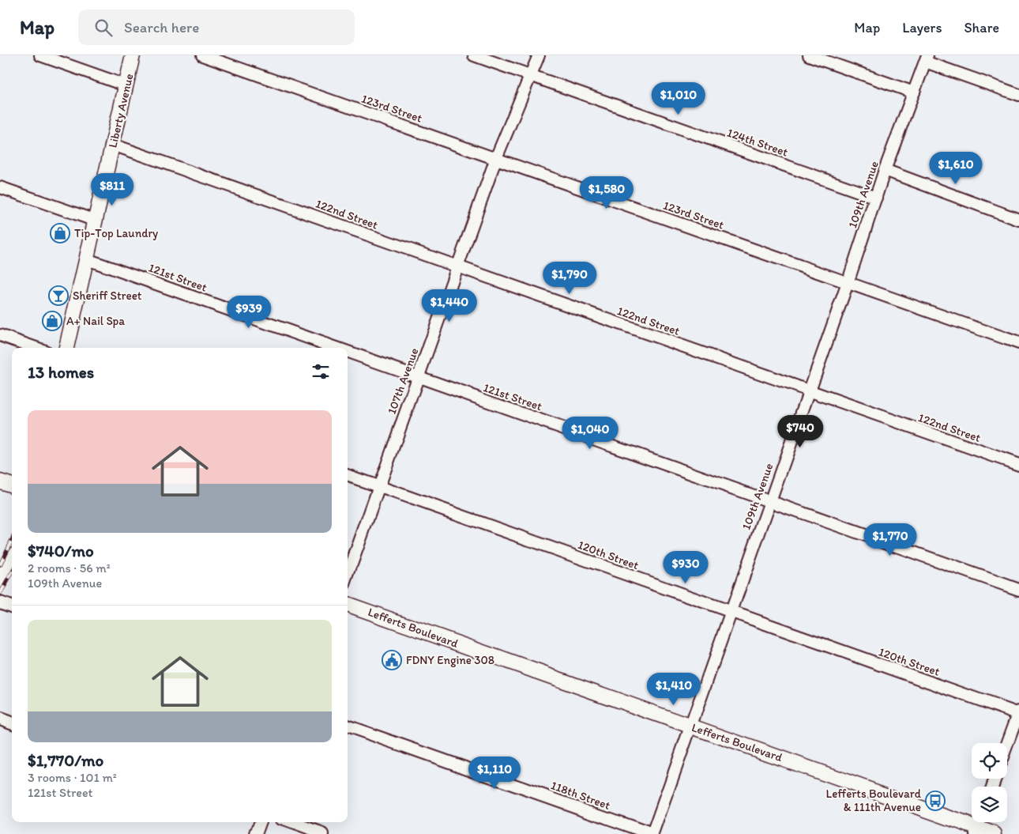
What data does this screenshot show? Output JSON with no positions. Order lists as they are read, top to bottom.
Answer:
{
  "streets": {
    "street": [
      "123rd Street",
      "Liberty Avenue",
      "124th Street",
      "109th Avenue",
      "122nd Street",
      "121st Street",
      "107th Avenue",
      "120th Street",
      "Lefferts Boulevard",
      "118th Street"
    ]
  },
  "crossings": [
    ["123rd Street", "109th Avenue"],
    ["123rd Street", "107th Avenue"],
    ["Liberty Avenue", "122nd Street"],
    ["Liberty Avenue", "121st Street"],
    ["124th Street", "109th Avenue"],
    ["124th Street", "107th Avenue"],
    ["109th Avenue", "122nd Street"],
    ["109th Avenue", "121st Street"],
    ["109th Avenue", "120th Street"],
    ["109th Avenue", "Lefferts Boulevard"],
    ["109th Avenue", "118th Street"],
    ["122nd Street", "107th Avenue"],
    ["121st Street", "107th Avenue"],
    ["107th Avenue", "120th Street"]
  ],
  "places": {
    "shop": ["Tip-Top Laundry", "A+ Nail Spa"],
    "bar": ["Sheriff Street"],
    "public building": ["FDNY Engine 308"],
    "bus stop": ["Lefferts Boulevard & 111th Avenue"]
  },
  "page": {
    "header": "Map",
    "search": "Search here",
    "nav": ["Map", "Layers", "Share"],
    "price": [
      "$1,010",
      "$1,610",
      "$811",
      "$1,580",
      "$1,790",
      "$1,440",
      "$939",
      "$740",
      "$1,040",
      "$1,770",
      "$930",
      "$1,410",
      "$1,110"
    ],
    "heading": "13 homes",
    "list": [
      {
        "name": "$740/mo",
        "note": "2 rooms · 56 m² · 109th Avenue"
      },
      {
        "name": "$1,770/mo",
        "note": "3 rooms · 101 m² · 121st Street"
      }
    ]
  }
}
